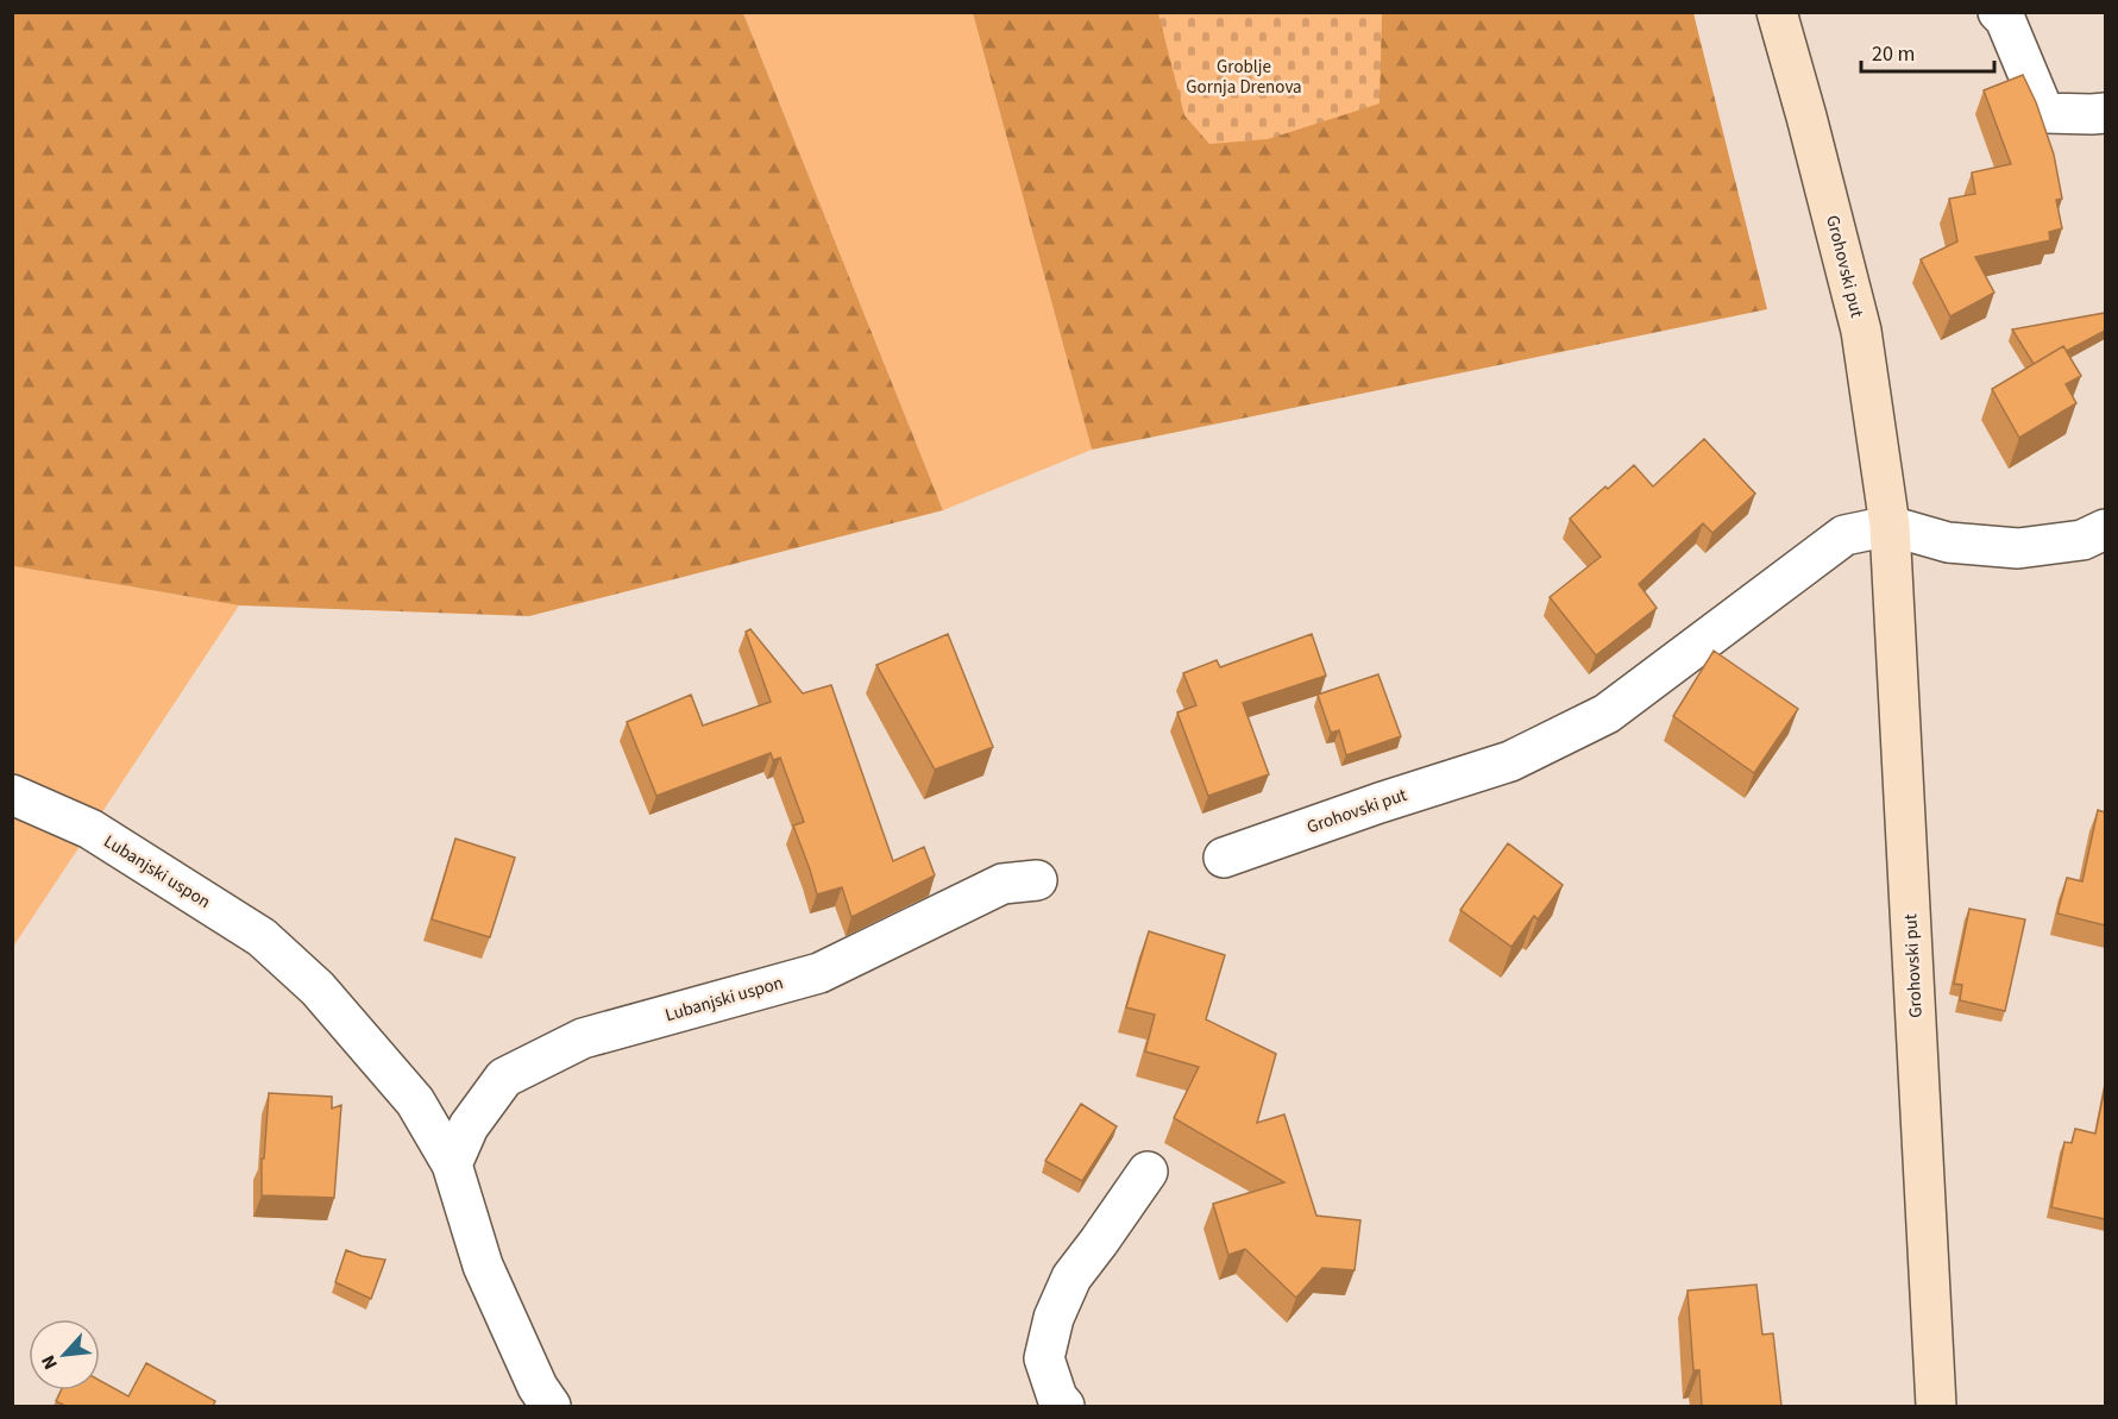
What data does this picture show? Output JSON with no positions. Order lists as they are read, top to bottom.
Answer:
{
  "streets": {
    "main road": ["Grohovski put"],
    "street": ["Lubanjski uspon"]
  },
  "parks": ["Groblje Gornja Drenova"],
  "scale_bar": "20 m",
  "north": "bottom left"
}
